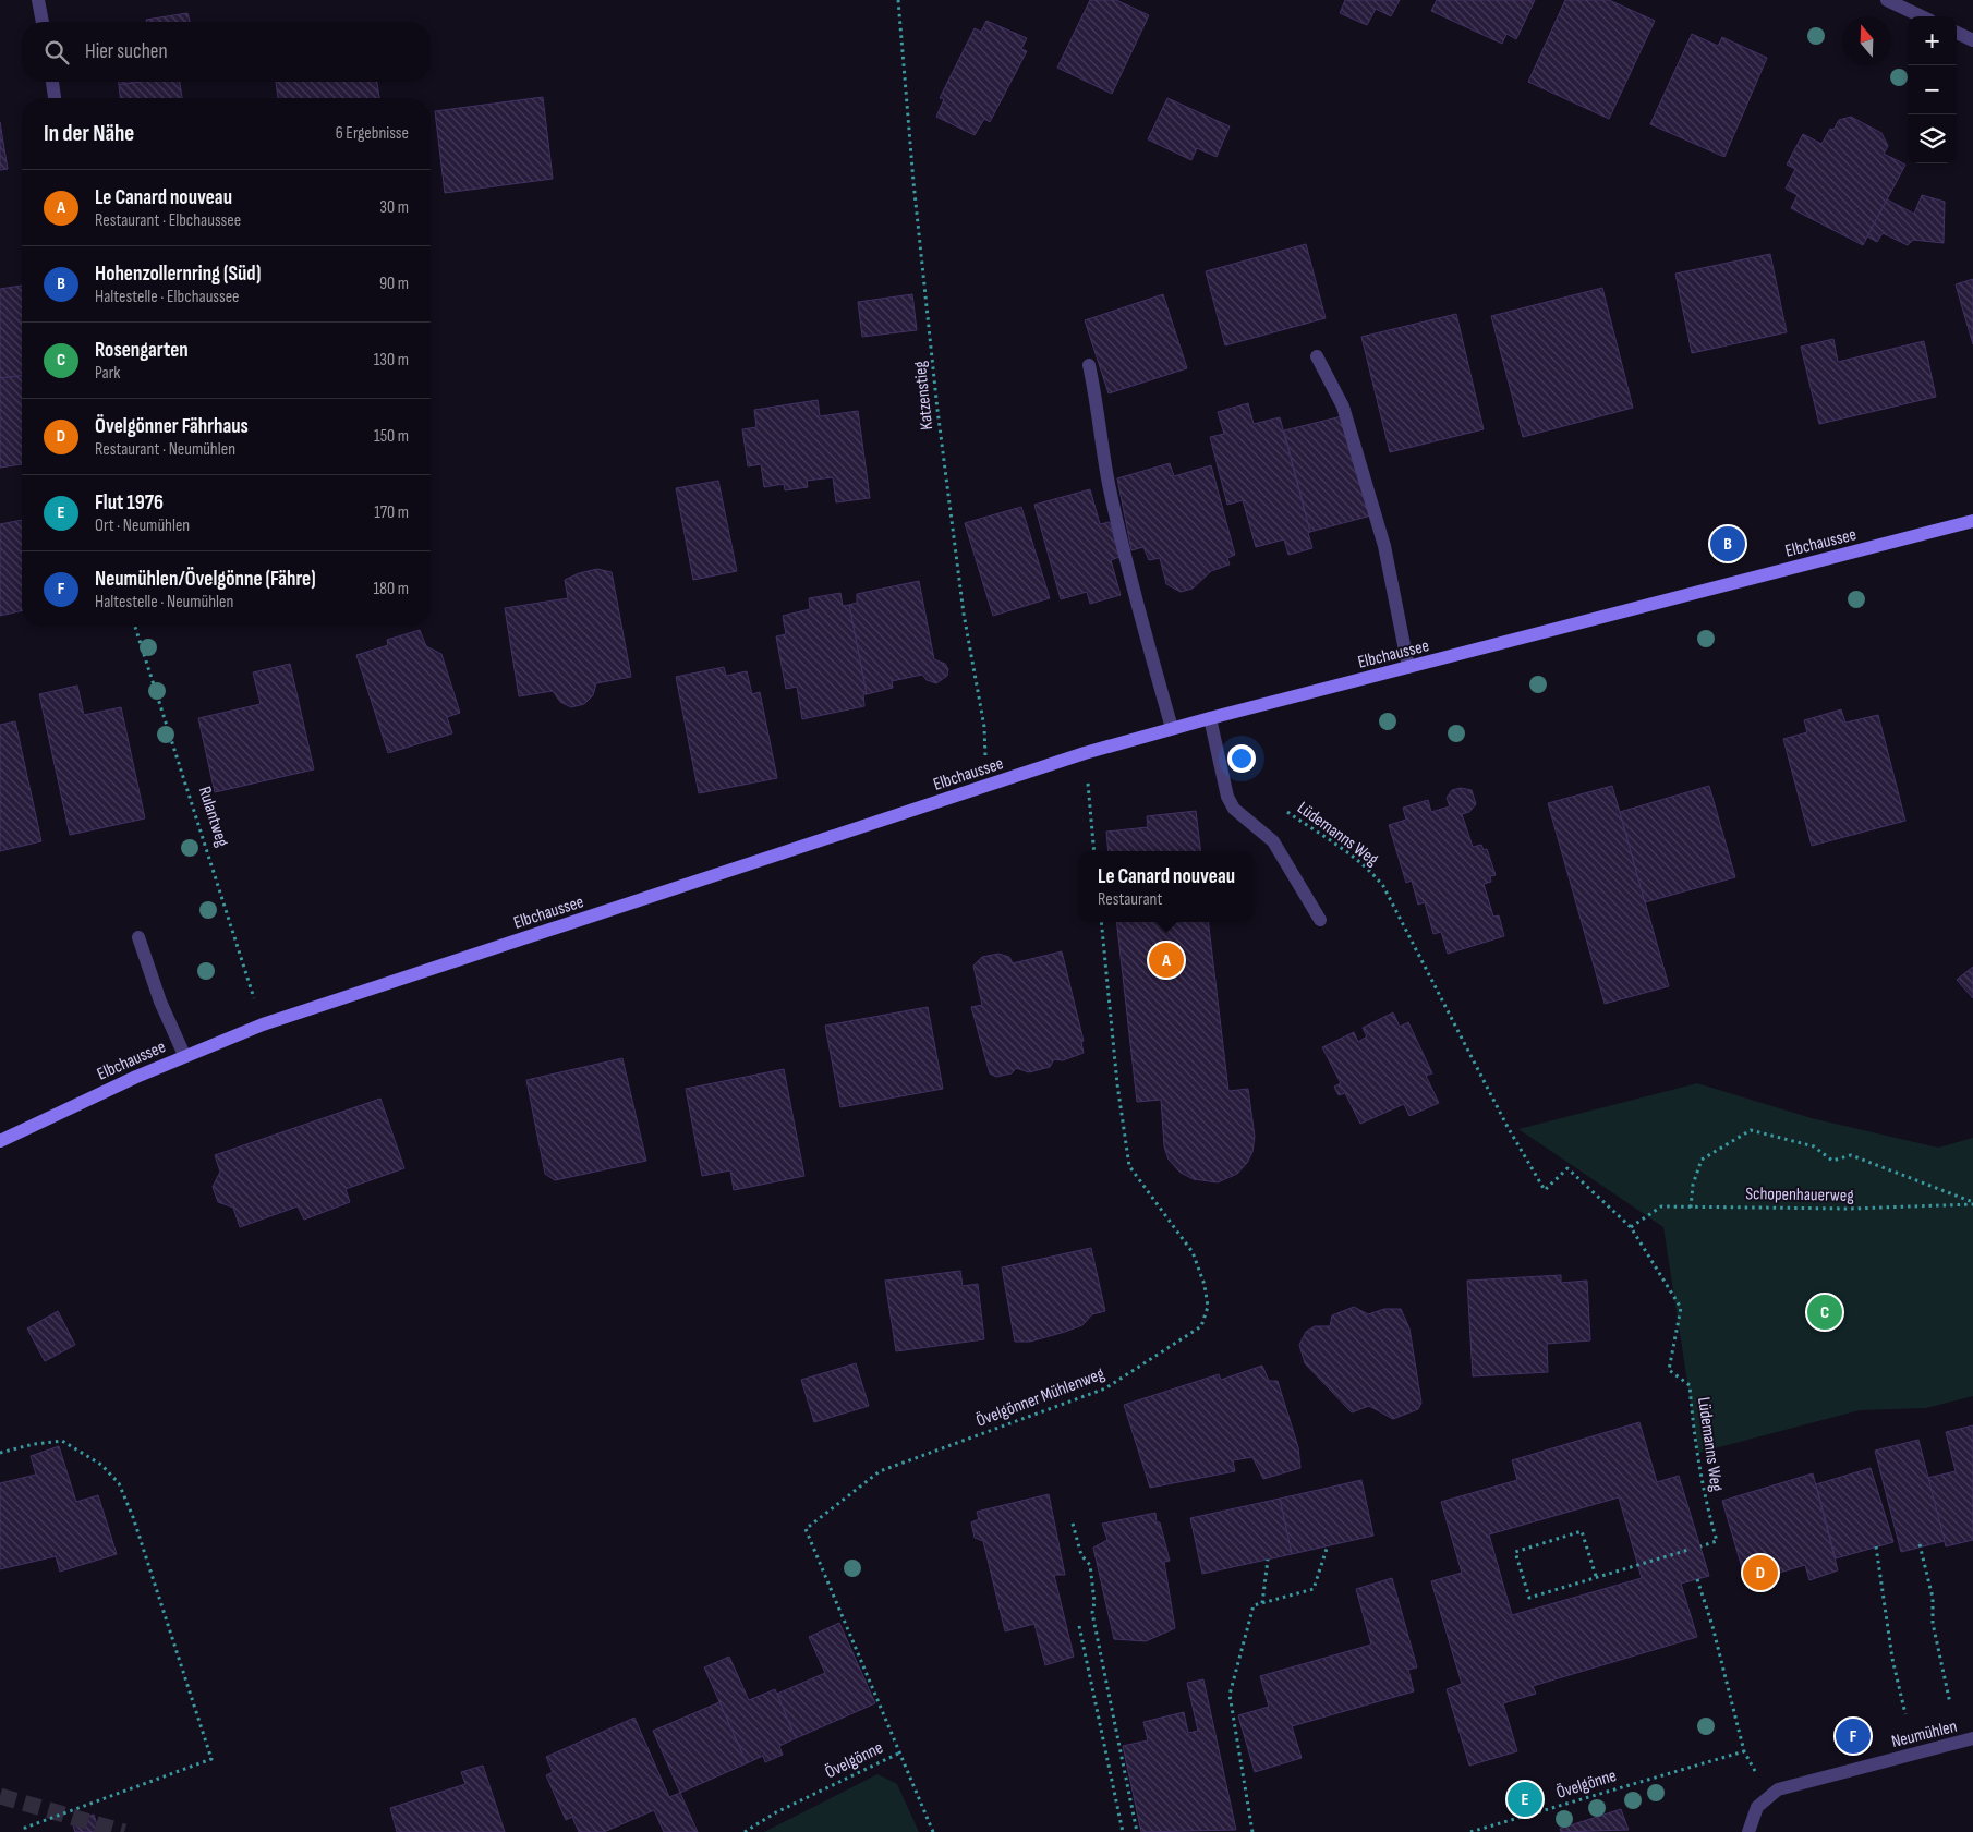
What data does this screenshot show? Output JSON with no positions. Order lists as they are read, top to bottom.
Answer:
{
  "streets": {
    "main road": ["Elbchaussee"],
    "street": ["Neumühlen"],
    "path": [
      "Katzenstieg",
      "Rulantweg",
      "Lüdemanns Weg",
      "Schopenhauerweg",
      "Övelgönner Mühlenweg",
      "Övelgönne"
    ]
  },
  "crossings": [
    ["Katzenstieg", "Elbchaussee"],
    ["Elbchaussee", "Rulantweg"],
    ["Lüdemanns Weg", "Schopenhauerweg"],
    ["Övelgönner Mühlenweg", "Övelgönne"]
  ],
  "north": "top",
  "page": {
    "map_buttons": ["+", "−"],
    "search": "Hier suchen",
    "heading": ["In der Nähe", "6 Ergebnisse"],
    "list": [
      {
        "mark": "A",
        "name": "Le Canard nouveau",
        "note": "Restaurant · Elbchaussee",
        "value": "30 m"
      },
      {
        "mark": "B",
        "name": "Hohenzollernring (Süd)",
        "note": "Haltestelle · Elbchaussee",
        "value": "90 m"
      },
      {
        "mark": "C",
        "name": "Rosengarten",
        "note": "Park",
        "value": "130 m"
      },
      {
        "mark": "D",
        "name": "Övelgönner Fährhaus",
        "note": "Restaurant · Neumühlen",
        "value": "150 m"
      },
      {
        "mark": "E",
        "name": "Flut 1976",
        "note": "Ort · Neumühlen",
        "value": "170 m"
      },
      {
        "mark": "F",
        "name": "Neumühlen/Övelgönne (Fähre)",
        "note": "Haltestelle · Neumühlen",
        "value": "180 m"
      }
    ],
    "pins": [
      "B",
      "A",
      "C",
      "D",
      "F",
      "E"
    ],
    "popup": ["Le Canard nouveau", "Restaurant"]
  }
}
